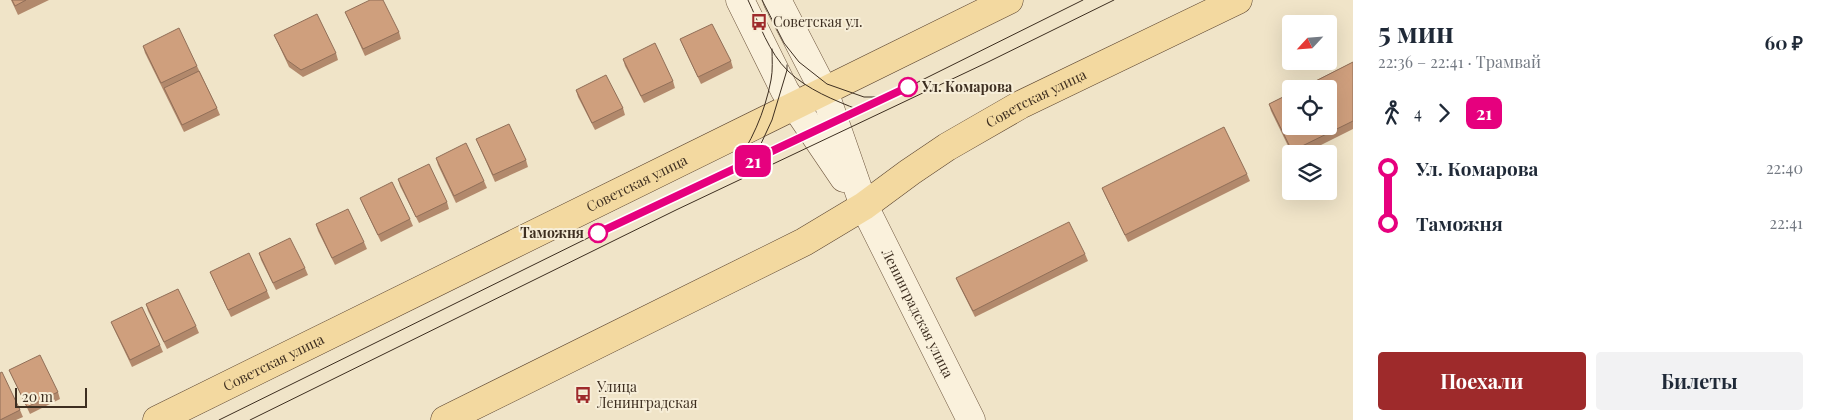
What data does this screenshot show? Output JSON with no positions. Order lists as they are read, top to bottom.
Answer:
{
  "streets": {
    "main road": ["Советская улица", "Ленинградская улица"]
  },
  "crossings": [
    ["Советская улица", "Ленинградская улица"]
  ],
  "places": {
    "bus stop": ["Советская ул.", "Улица Ленинградская"],
    "other": ["Ул. Комарова", "Таможня"]
  },
  "lines": ["tram line 21"],
  "scale_bar": "20 m",
  "north": "bottom left",
  "page": {
    "on_map": "21",
    "heading": ["5 мин", "22:36 – 22:41 · Трамвай", "60 ₽"],
    "legs": ["4", "21"],
    "list": [
      {
        "name": "Ул. Комарова",
        "value": "22:40"
      },
      {
        "name": "Таможня",
        "value": "22:41"
      }
    ],
    "buttons": ["Поехали", "Билеты"],
    "scale": "20 m"
  }
}
